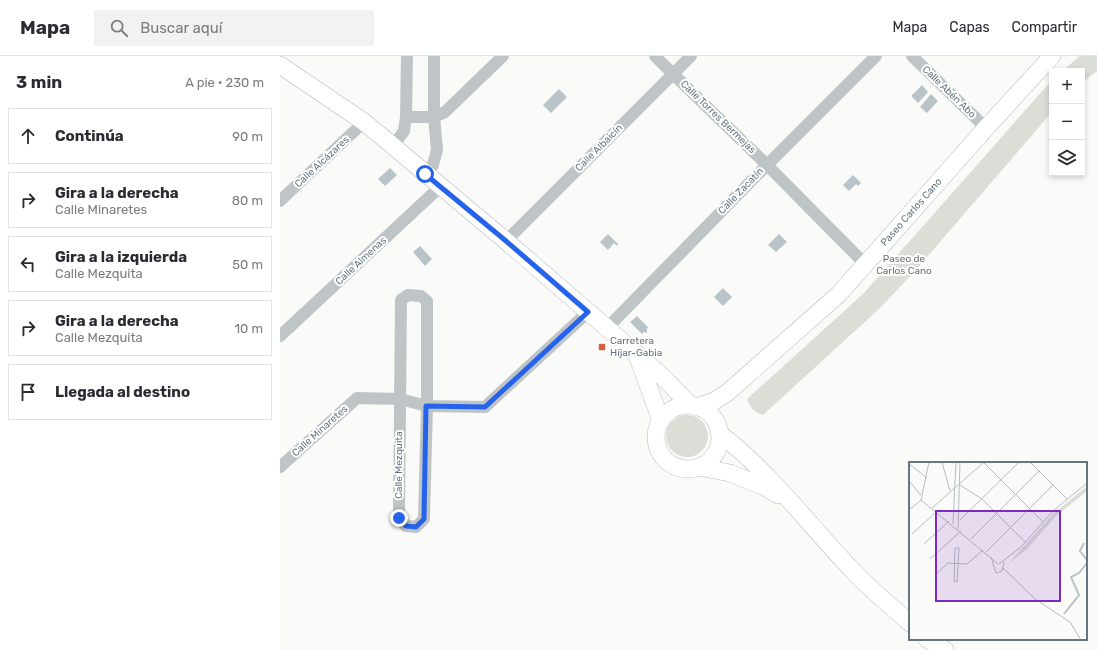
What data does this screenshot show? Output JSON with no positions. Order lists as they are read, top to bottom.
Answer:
{
  "streets": {
    "street": [
      "Calle Abén Abo",
      "Calle Torres Bermejas",
      "Calle Albaicín",
      "Calle Alcázares",
      "Calle Zacatín",
      "Paseo Carlos Cano",
      "Calle Almenas",
      "Calle Minaretes",
      "Calle Mezquita"
    ]
  },
  "crossings": [
    ["Calle Abén Abo", "Paseo Carlos Cano"],
    ["Calle Torres Bermejas", "Calle Albaicín"],
    ["Calle Torres Bermejas", "Calle Zacatín"],
    ["Calle Torres Bermejas", "Paseo Carlos Cano"],
    ["Calle Minaretes", "Calle Mezquita"]
  ],
  "parks": ["Paseo de Carlos Cano"],
  "places": {
    "transit": ["Carretera Híjar-Gabia"]
  },
  "page": {
    "header": "Mapa",
    "search": "Buscar aquí",
    "nav": ["Mapa", "Capas", "Compartir"],
    "heading": ["3 min", "A pie · 230 m"],
    "map_buttons": ["+", "−"],
    "list": [
      ["Continúa", "90 m"],
      ["Gira a la derecha", "Calle Minaretes", "80 m"],
      ["Gira a la izquierda", "Calle Mezquita", "50 m"],
      ["Gira a la derecha", "Calle Mezquita", "10 m"],
      "Llegada al destino"
    ]
  }
}
